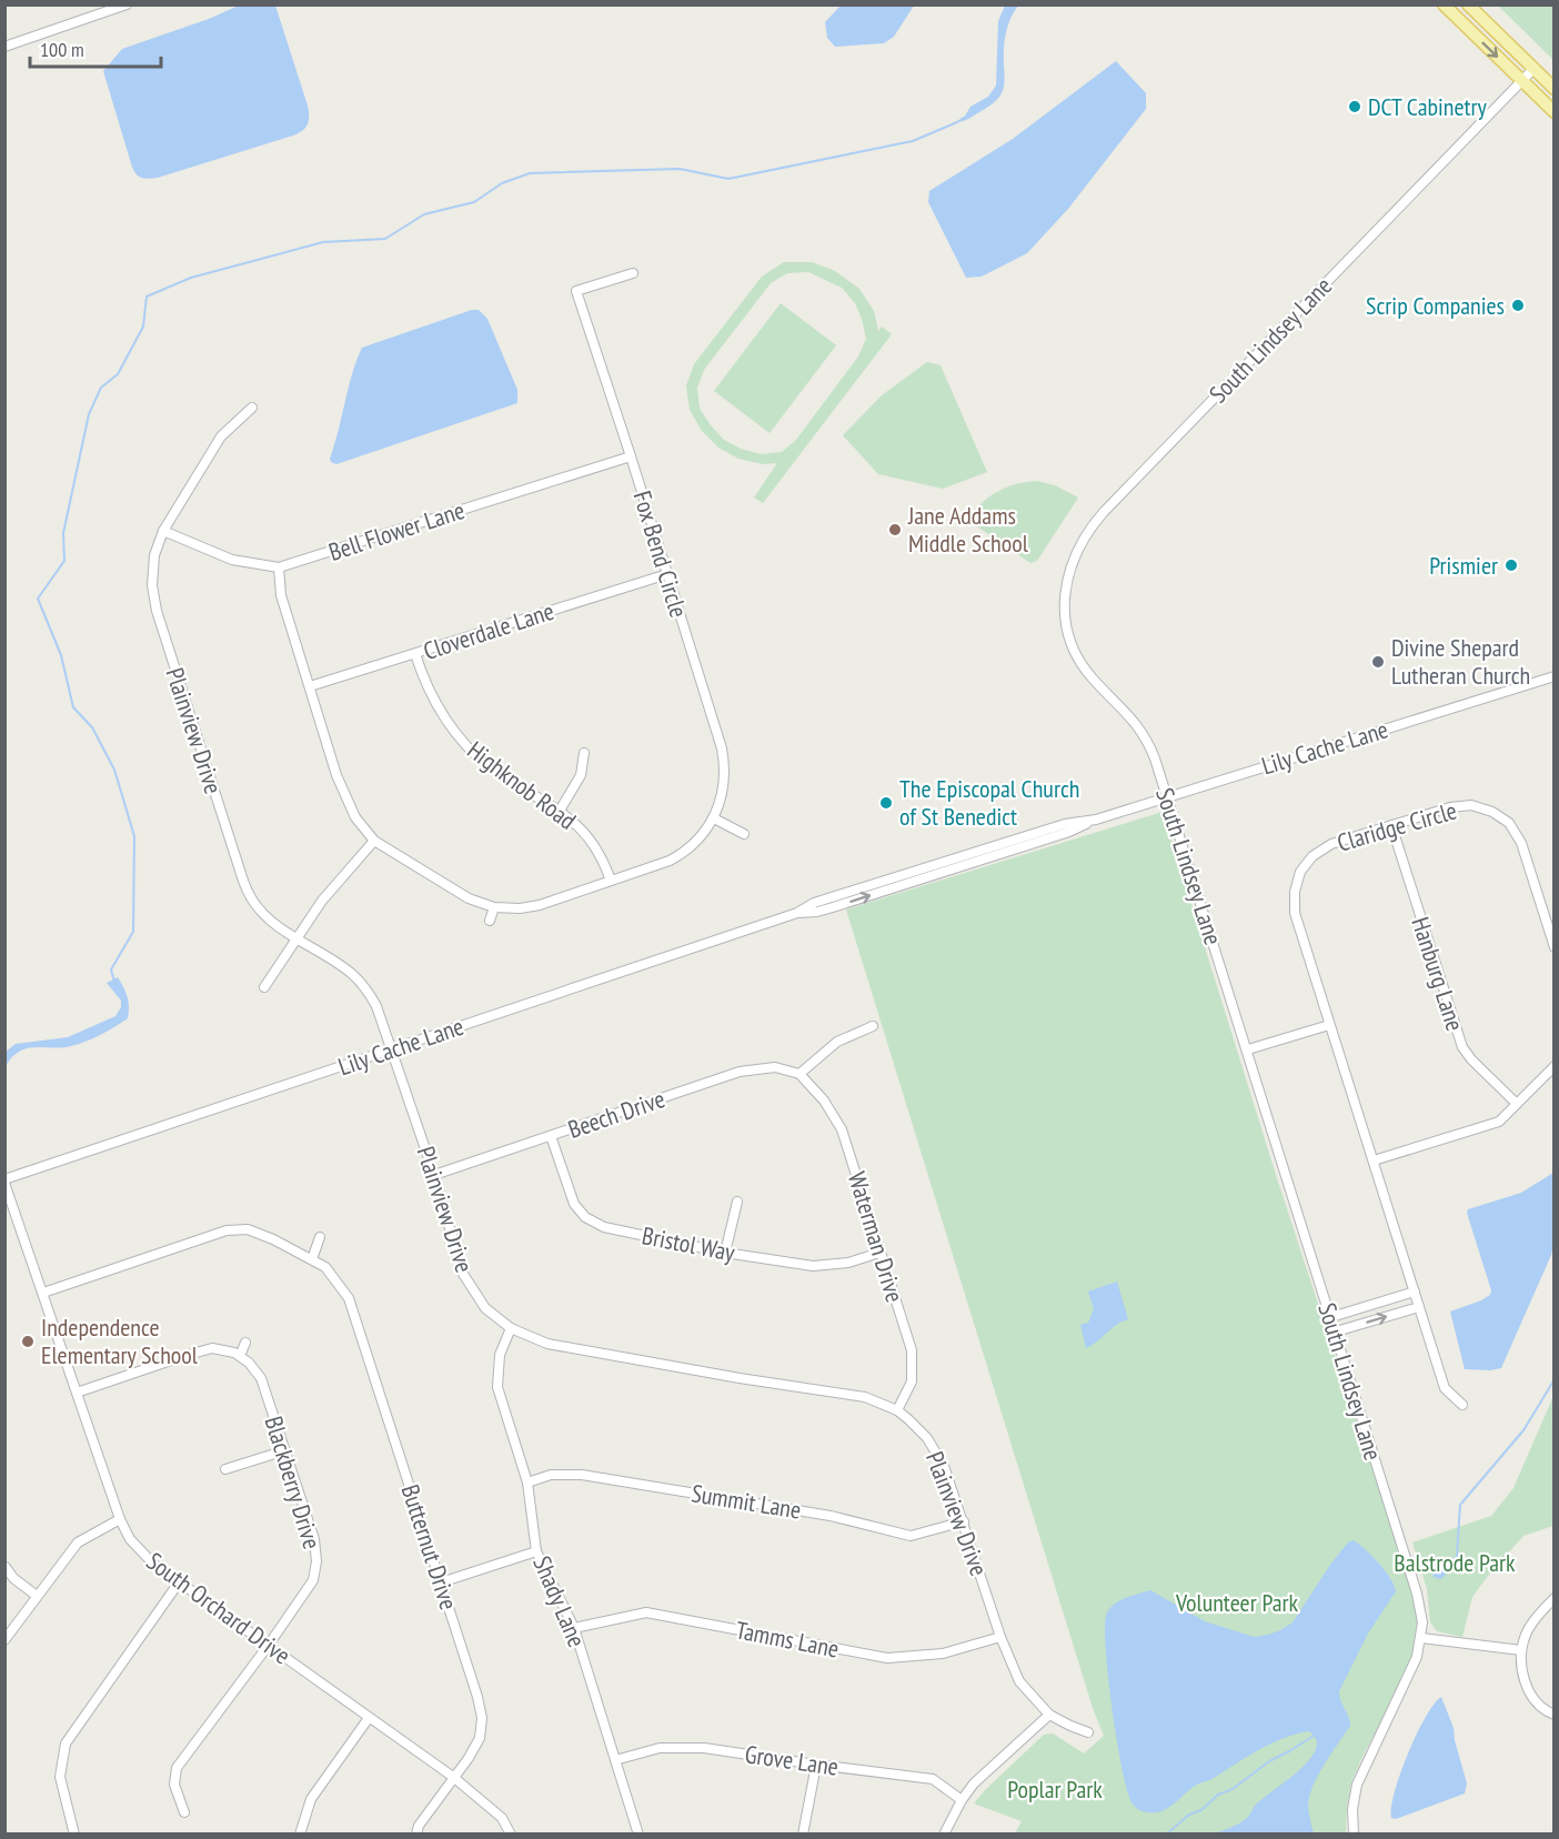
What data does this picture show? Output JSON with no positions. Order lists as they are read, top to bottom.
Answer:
{
  "streets": {
    "street": [
      "South Lindsey Lane",
      "Bell Flower Lane",
      "Fox Bend Circle",
      "Cloverdale Lane",
      "Plainview Drive",
      "Lily Cache Lane",
      "Highknob Road",
      "Claridge Circle",
      "Hanburg Lane",
      "Beech Drive",
      "Waterman Drive",
      "Bristol Way",
      "Blackberry Drive",
      "Summit Lane",
      "Butternut Drive",
      "Shady Lane",
      "South Orchard Drive",
      "Tamms Lane",
      "Grove Lane"
    ]
  },
  "crossings": [
    ["South Lindsey Lane", "Lily Cache Lane"],
    ["Bell Flower Lane", "Fox Bend Circle"],
    ["Bell Flower Lane", "Plainview Drive"],
    ["Fox Bend Circle", "Cloverdale Lane"],
    ["Fox Bend Circle", "Highknob Road"],
    ["Cloverdale Lane", "Highknob Road"],
    ["Plainview Drive", "Lily Cache Lane"],
    ["Plainview Drive", "Beech Drive"],
    ["Plainview Drive", "Waterman Drive"],
    ["Plainview Drive", "Summit Lane"],
    ["Plainview Drive", "Shady Lane"],
    ["Plainview Drive", "Tamms Lane"],
    ["Lily Cache Lane", "South Orchard Drive"],
    ["Claridge Circle", "Hanburg Lane"],
    ["Beech Drive", "Waterman Drive"],
    ["Beech Drive", "Bristol Way"],
    ["Waterman Drive", "Bristol Way"],
    ["Blackberry Drive", "South Orchard Drive"],
    ["Summit Lane", "Shady Lane"],
    ["Butternut Drive", "South Orchard Drive"],
    ["Shady Lane", "Tamms Lane"],
    ["Shady Lane", "Grove Lane"]
  ],
  "parks": ["Balstrode Park", "Volunteer Park", "Poplar Park"],
  "places": [
    "DCT Cabinetry",
    "Scrip Companies",
    "Jane Addams Middle School",
    "Prismier",
    "Divine Shepard Lutheran Church",
    "The Episcopal Church of St Benedict",
    "Independence Elementary School"
  ],
  "scale_bar": "100 m"
}
